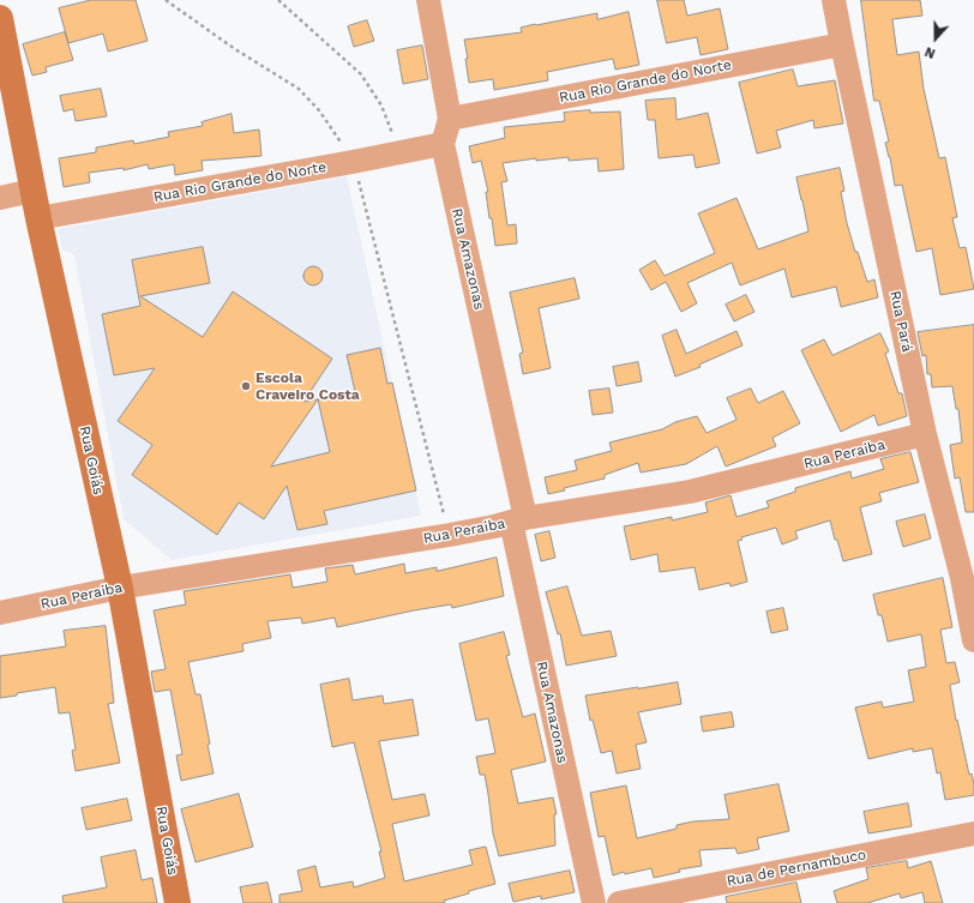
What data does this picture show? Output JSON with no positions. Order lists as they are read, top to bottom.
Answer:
{
  "streets": {
    "street": [
      "Rua Rio Grande do Norte",
      "Rua Amazonas",
      "Rua Pará",
      "Rua Peraiba",
      "Rua Goiás",
      "Rua de Pernambuco"
    ]
  },
  "crossings": [
    ["Rua Rio Grande do Norte", "Rua Amazonas"],
    ["Rua Rio Grande do Norte", "Rua Pará"],
    ["Rua Rio Grande do Norte", "Rua Goiás"],
    ["Rua Amazonas", "Rua Peraiba"],
    ["Rua Pará", "Rua Peraiba"],
    ["Rua Peraiba", "Rua Goiás"]
  ],
  "places": ["Escola Craveiro Costa"],
  "north": "bottom"
}
